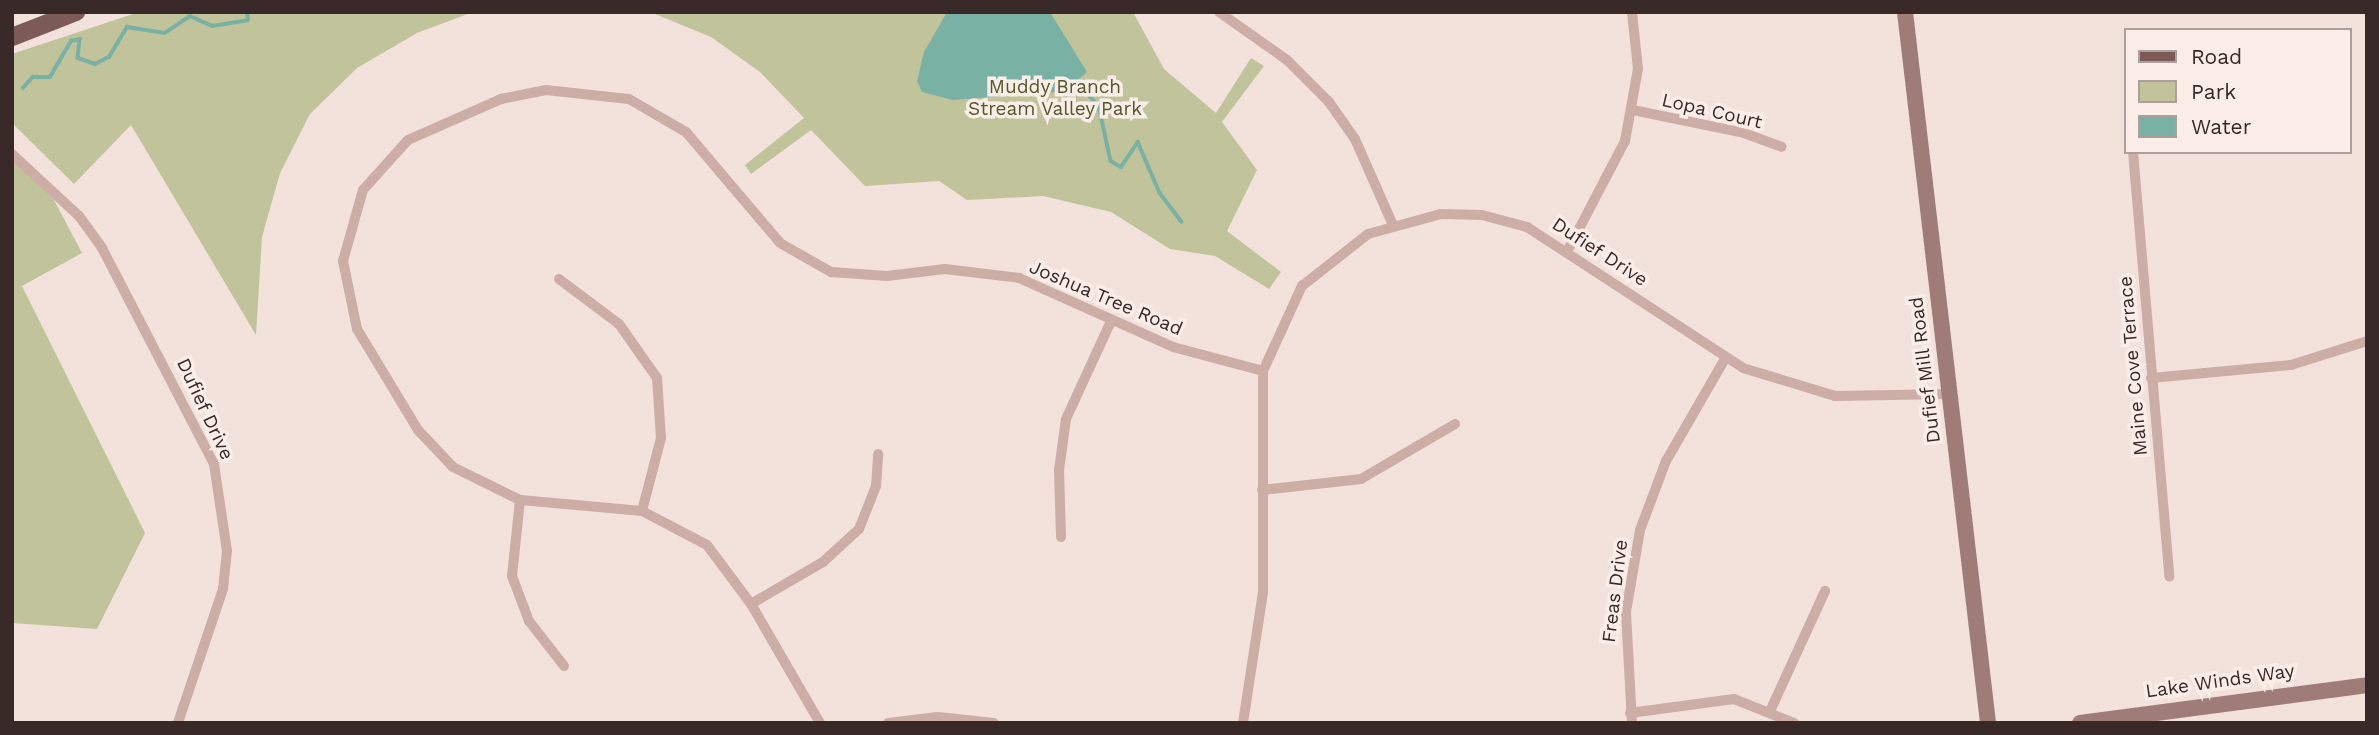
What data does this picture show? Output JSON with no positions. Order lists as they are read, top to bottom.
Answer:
{
  "streets": {
    "main road": ["Dufief Mill Road", "Lake Winds Way"],
    "street": [
      "Lopa Court",
      "Dufief Drive",
      "Joshua Tree Road",
      "Maine Cove Terrace",
      "Freas Drive"
    ]
  },
  "crossings": [
    ["Dufief Drive", "Joshua Tree Road"],
    ["Dufief Drive", "Dufief Mill Road"],
    ["Dufief Drive", "Freas Drive"]
  ],
  "parks": ["Muddy Branch Stream Valley Park"],
  "legend": ["Road", "Park", "Water"]
}
